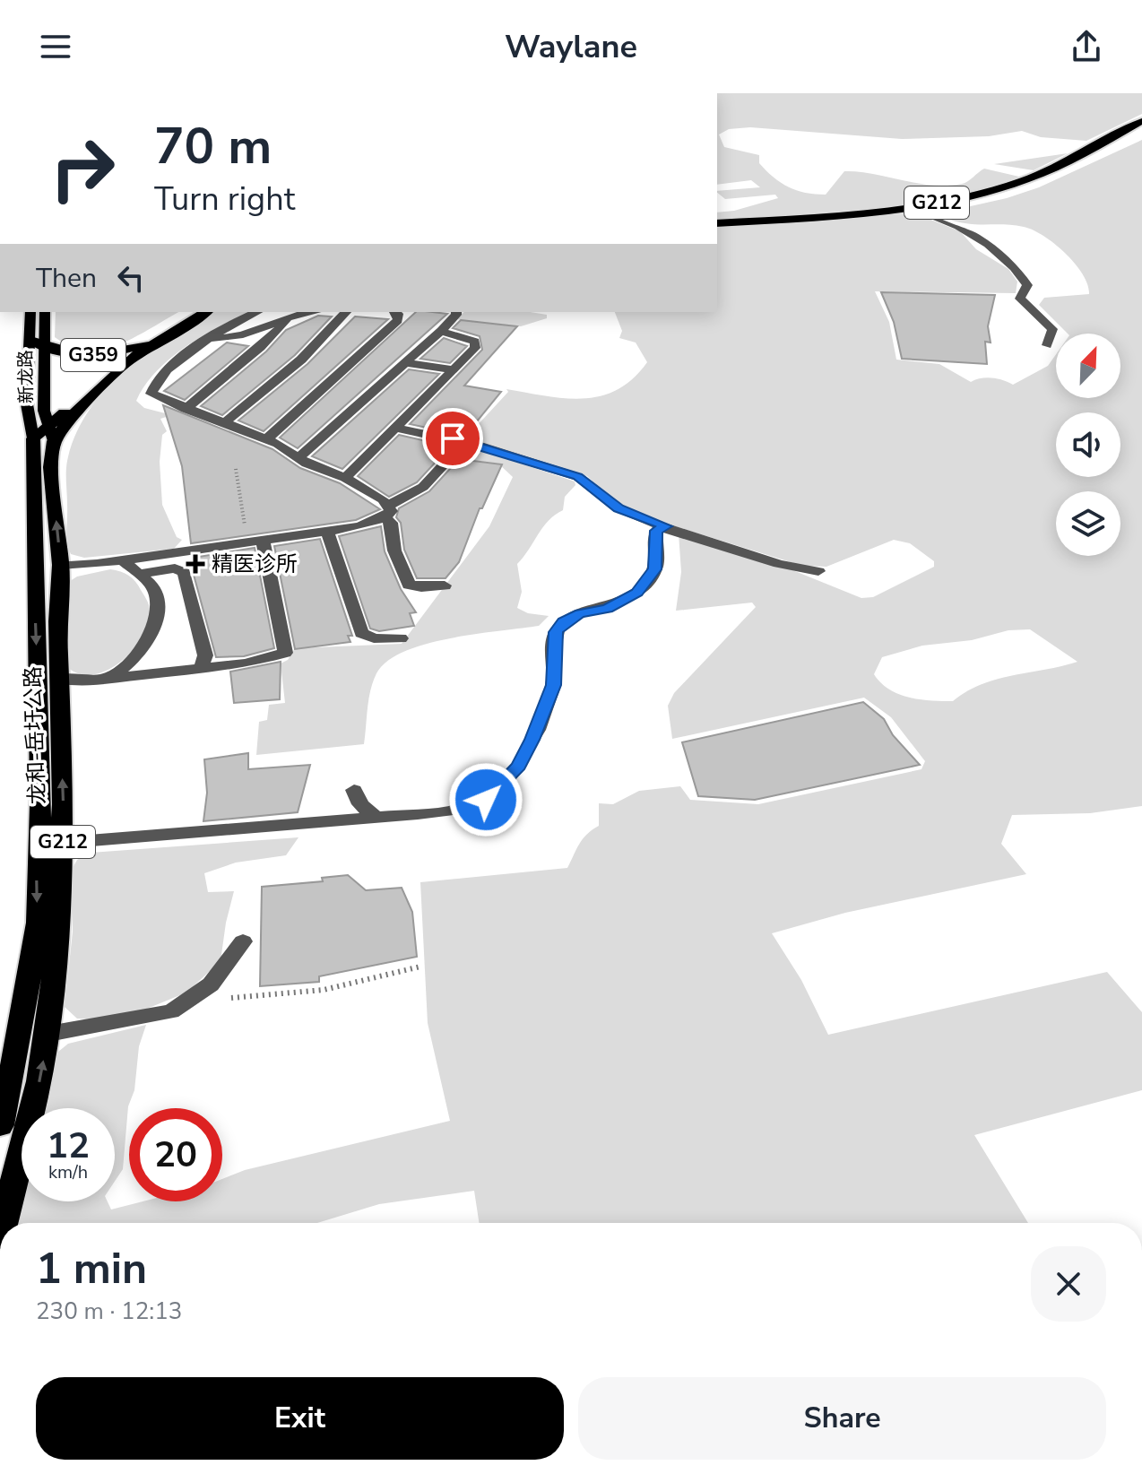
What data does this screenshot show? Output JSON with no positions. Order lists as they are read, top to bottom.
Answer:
{
  "streets": {
    "highway": ["G212", "G359", "龙和-岳圩公路"],
    "main road": ["新龙路"]
  },
  "crossings": [
    ["G359", "新龙路"],
    ["新龙路", "龙和-岳圩公路"]
  ],
  "places": {
    "health": ["精医诊所"]
  },
  "north": "top right",
  "page": {
    "header": "Waylane",
    "turn": ["70 m", "Turn right"],
    "then": "Then",
    "speed": "12 km/h",
    "limit": "20",
    "heading": ["1 min", "230 m · 12:13"],
    "buttons": ["Exit", "Share"]
  }
}
